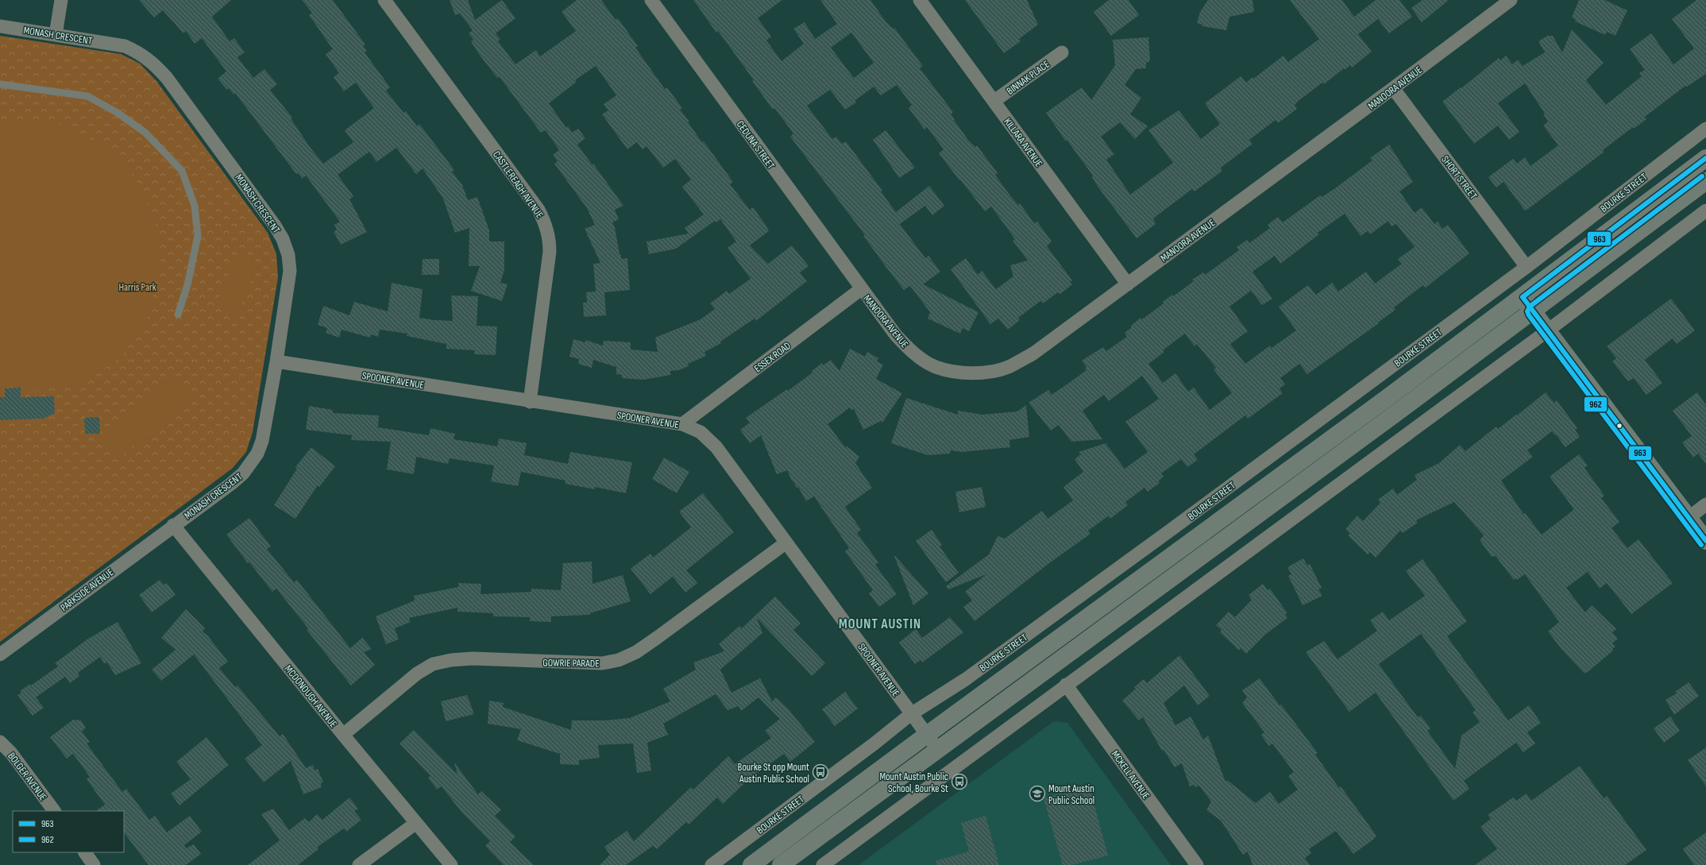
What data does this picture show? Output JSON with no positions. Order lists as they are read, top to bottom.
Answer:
{
  "streets": {
    "main road": ["BOURKE STREET"],
    "street": [
      "MONASH CRESCENT",
      "BINNAK PLACE",
      "MANOORA AVENUE",
      "KILLARA AVENUE",
      "CEDUNA STREET",
      "SHORT STREET",
      "CASTLEREAGH AVENUE",
      "ESSEX ROAD",
      "SPOONER AVENUE",
      "PARKSIDE AVENUE",
      "GOWRIE PARADE",
      "MCDONOUGH AVENUE",
      "MCKELL AVENUE",
      "BOLGER AVENUE"
    ]
  },
  "crossings": [
    ["MONASH CRESCENT", "SPOONER AVENUE"],
    ["MONASH CRESCENT", "PARKSIDE AVENUE"],
    ["MONASH CRESCENT", "MCDONOUGH AVENUE"],
    ["BINNAK PLACE", "KILLARA AVENUE"],
    ["MANOORA AVENUE", "KILLARA AVENUE"],
    ["MANOORA AVENUE", "CEDUNA STREET"],
    ["MANOORA AVENUE", "SHORT STREET"],
    ["MANOORA AVENUE", "ESSEX ROAD"],
    ["CEDUNA STREET", "ESSEX ROAD"],
    ["SHORT STREET", "BOURKE STREET"],
    ["CASTLEREAGH AVENUE", "SPOONER AVENUE"],
    ["BOURKE STREET", "SPOONER AVENUE"],
    ["ESSEX ROAD", "SPOONER AVENUE"],
    ["SPOONER AVENUE", "GOWRIE PARADE"],
    ["PARKSIDE AVENUE", "MCDONOUGH AVENUE"],
    ["GOWRIE PARADE", "MCDONOUGH AVENUE"]
  ],
  "districts": ["MOUNT AUSTIN"],
  "parks": ["Harris Park"],
  "places": {
    "bus stop": ["Bourke St opp Mount Austin Public School", "Mount Austin Public School, Bourke St"],
    "school or university": ["Mount Austin Public School"]
  },
  "lines": ["transit line 963", "transit line 962"],
  "legend": ["963", "962"]
}
